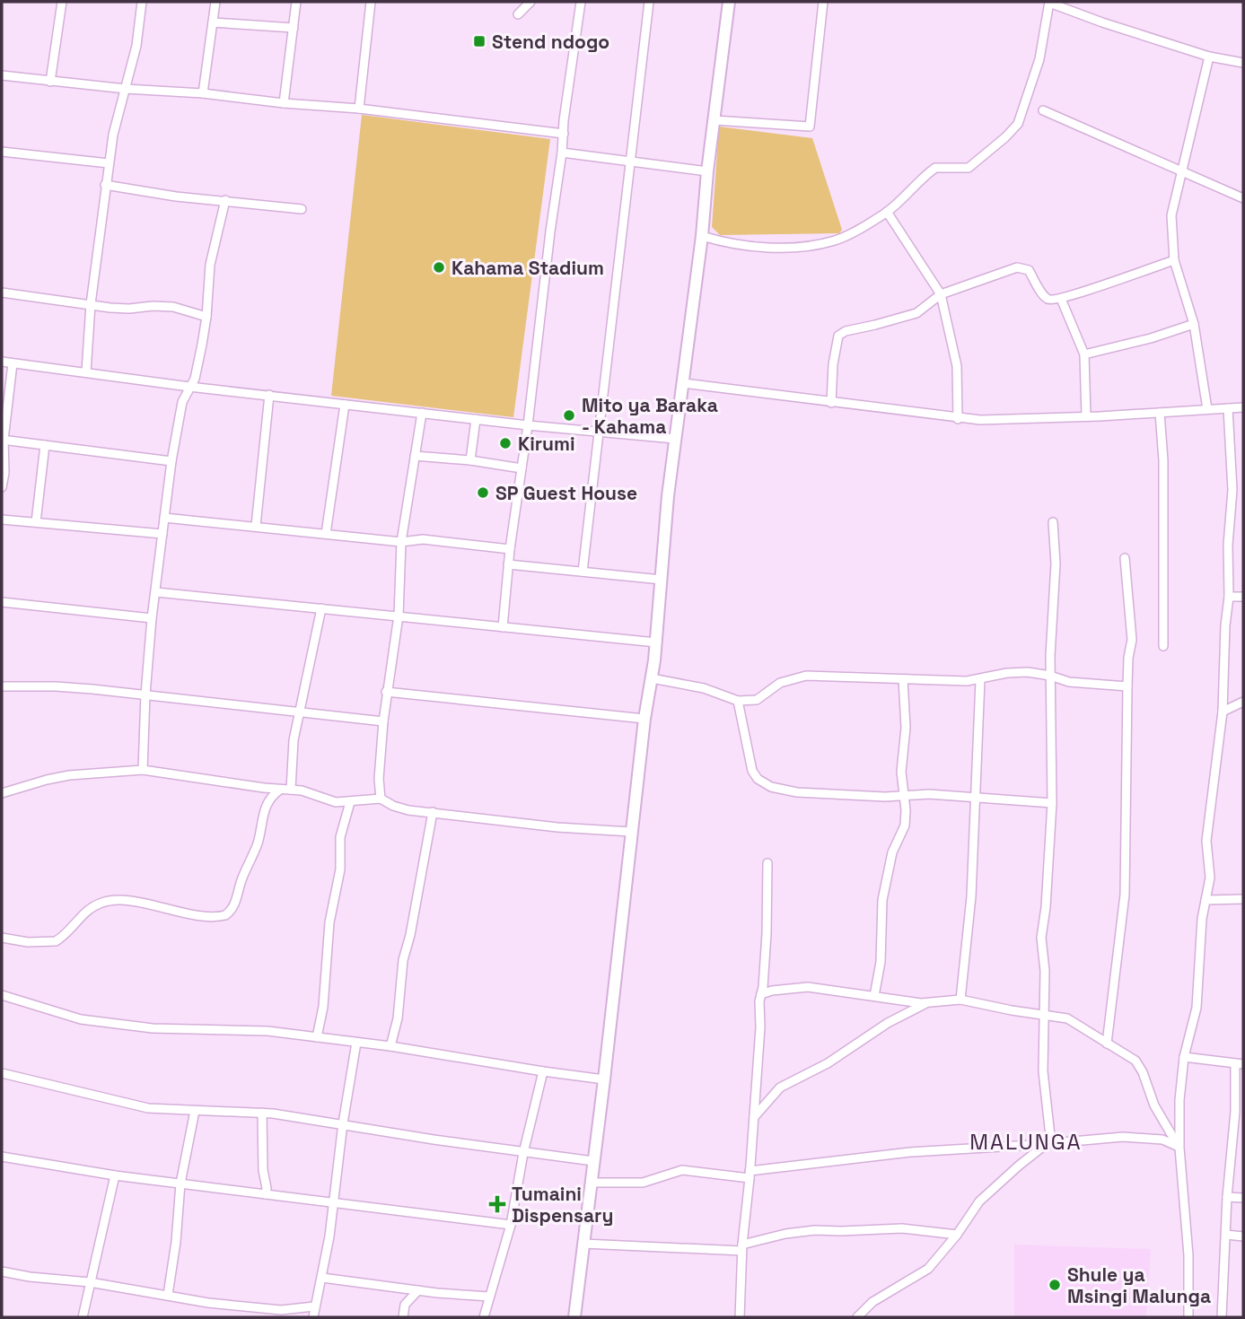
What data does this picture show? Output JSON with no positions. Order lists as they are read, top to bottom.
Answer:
{
  "districts": ["MALUNGA"],
  "places": {
    "transit": ["Stend ndogo"],
    "other": [
      "Kahama Stadium",
      "Mito ya Baraka - Kahama",
      "Kirumi",
      "SP Guest House",
      "Shule ya Msingi Malunga"
    ],
    "health": ["Tumaini Dispensary"]
  }
}
